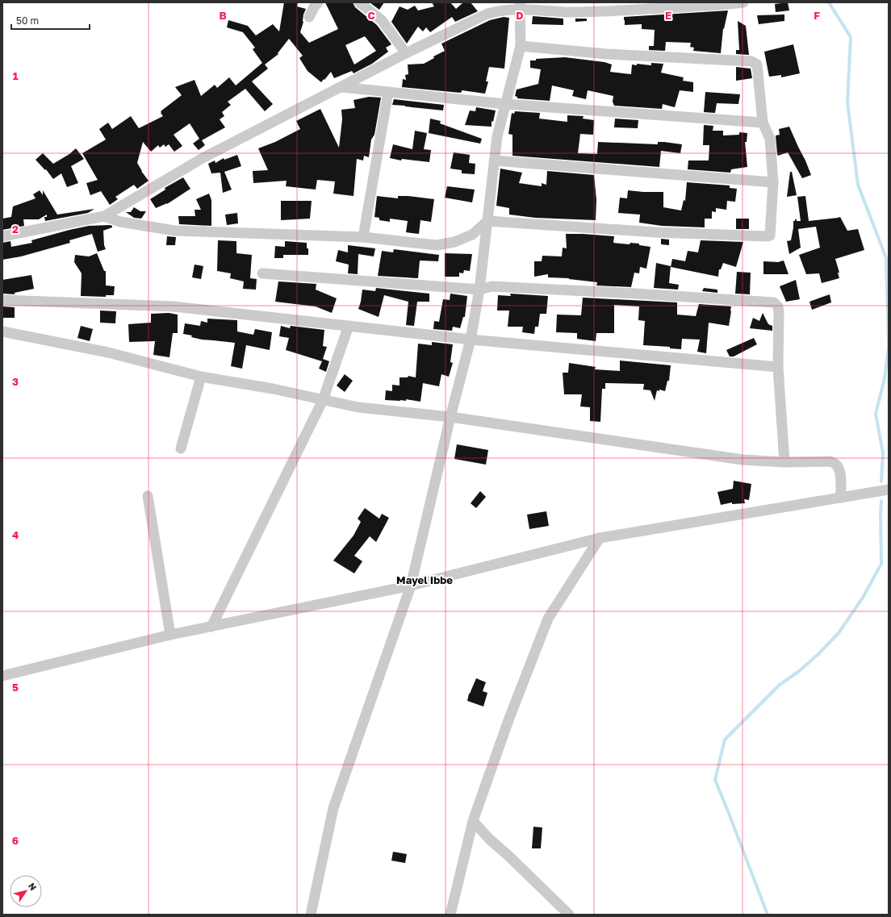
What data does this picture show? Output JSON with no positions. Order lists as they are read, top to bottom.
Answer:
{
  "districts": ["Mayel Ibbe"],
  "scale_bar": "50 m",
  "north": "top right",
  "grid": {
    "columns": [
      "B",
      "C",
      "D",
      "E",
      "F"
    ],
    "rows": [
      "1",
      "2",
      "3",
      "4",
      "5",
      "6"
    ]
  }
}
